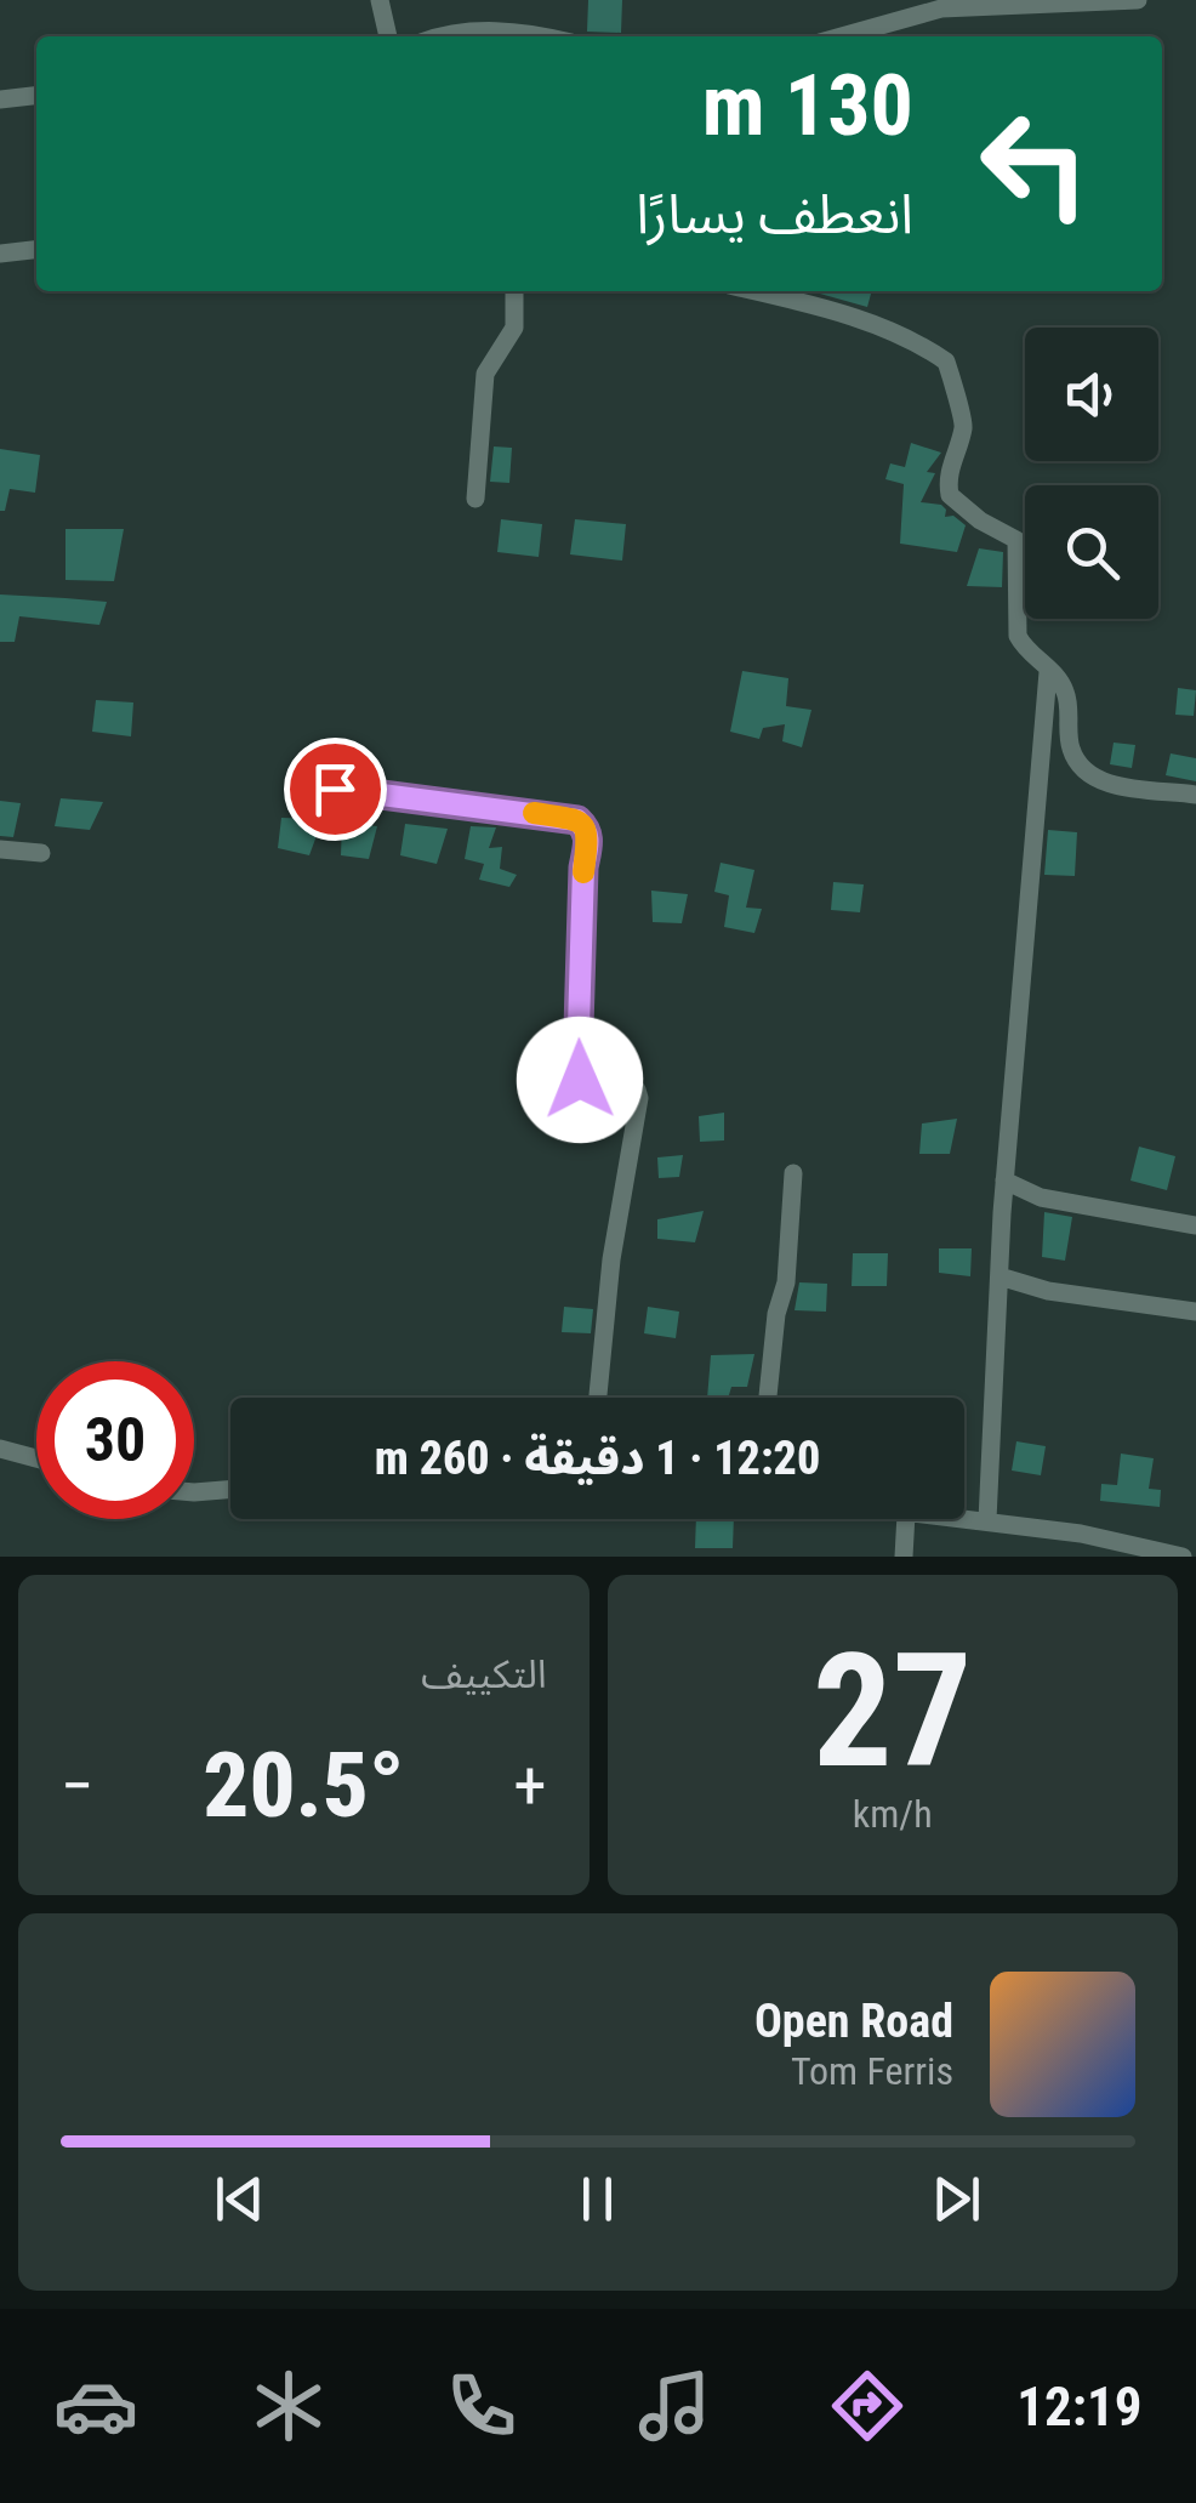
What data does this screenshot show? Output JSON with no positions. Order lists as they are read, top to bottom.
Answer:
{
  "page": {
    "turn": ["130 m", "انعطف يسارًا"],
    "limit": "30",
    "trip": "12:20 · 1 دقيقة · 260 m",
    "tile": [
      ["27", "km/h"],
      "التكييف"
    ],
    "heat": ["−", "20.5°", "+"],
    "song": ["Open Road", "Tom Ferris"],
    "tabs": "12:19"
  }
}
